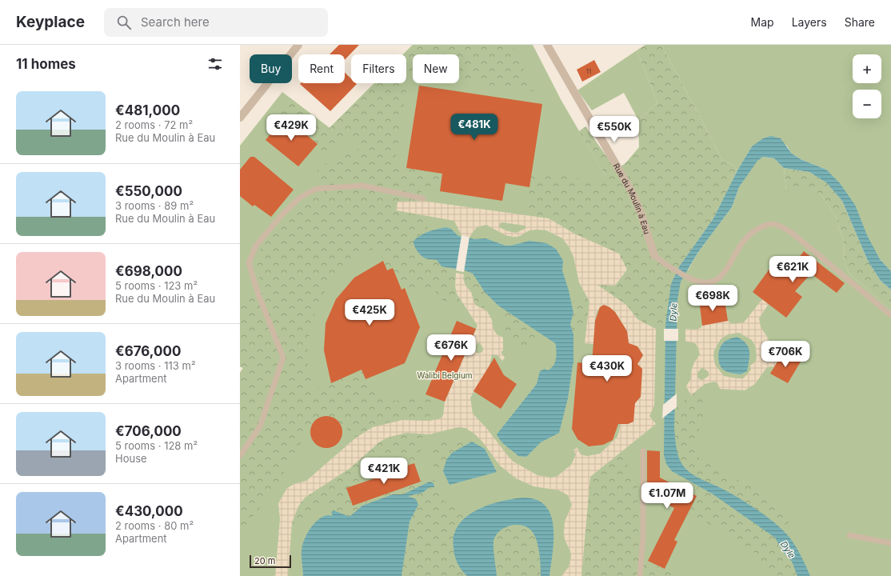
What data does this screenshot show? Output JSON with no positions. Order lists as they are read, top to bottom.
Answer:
{
  "streets": {
    "street": ["Rue du Moulin à Eau"]
  },
  "water": ["Dyle"],
  "parks": ["Walibi Belgium"],
  "house_numbers": ["11"],
  "scale_bar": "20 m",
  "page": {
    "header": "Keyplace",
    "search": "Search here",
    "nav": ["Map", "Layers", "Share"],
    "heading": "11 homes",
    "map_buttons": ["+", "−"],
    "chip": [
      "Buy",
      "Rent",
      "Filters",
      "New"
    ],
    "list": [
      {
        "name": "€481,000",
        "note": "2 rooms · 72 m² · Rue du Moulin à Eau"
      },
      {
        "name": "€550,000",
        "note": "3 rooms · 89 m² · Rue du Moulin à Eau"
      },
      {
        "name": "€698,000",
        "note": "5 rooms · 123 m² · Rue du Moulin à Eau"
      },
      {
        "name": "€676,000",
        "note": "3 rooms · 113 m² · Apartment"
      },
      {
        "name": "€706,000",
        "note": "5 rooms · 128 m² · House"
      },
      {
        "name": "€430,000",
        "note": "2 rooms · 80 m² · Apartment"
      }
    ],
    "price": [
      "€481K",
      "€429K",
      "€550K",
      "€621K",
      "€698K",
      "€425K",
      "€676K",
      "€706K",
      "€430K",
      "€421K",
      "€1.07M"
    ],
    "scale": "20 m"
  }
}
